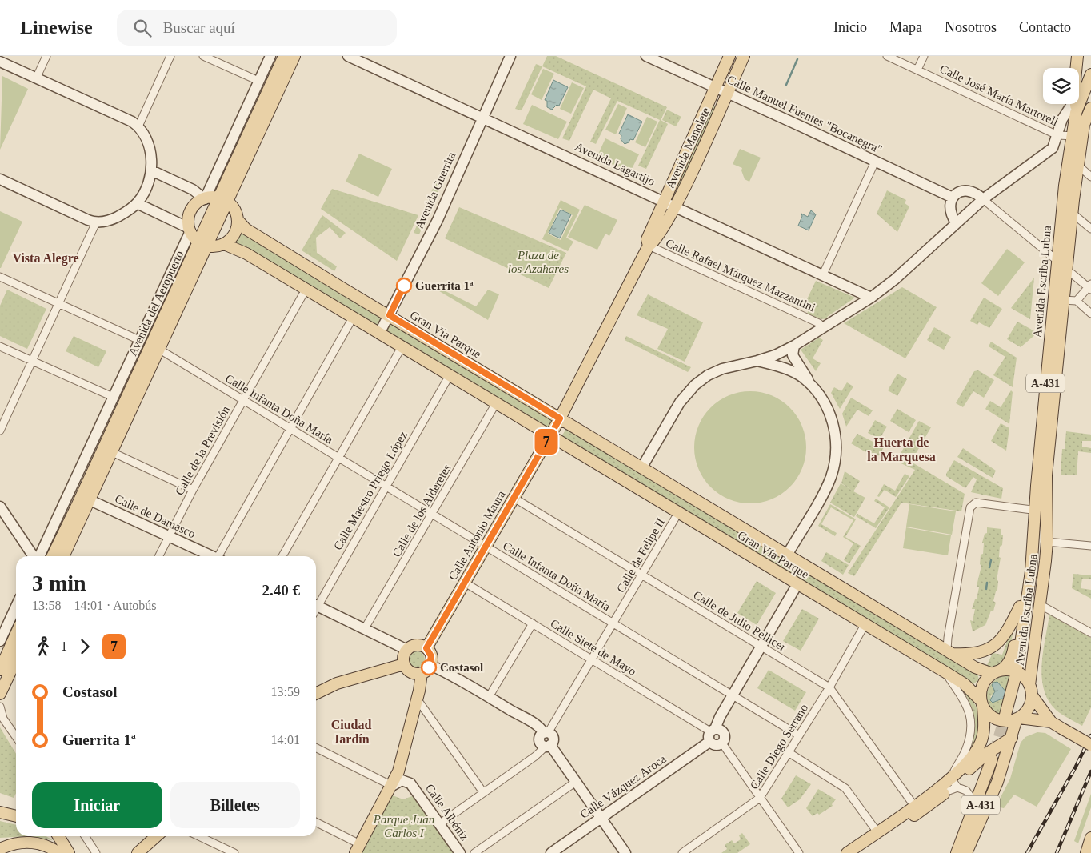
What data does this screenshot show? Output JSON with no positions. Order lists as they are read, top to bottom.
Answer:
{
  "streets": {
    "main road": [
      "Avenida Manolete",
      "Avenida Escriba Lubna",
      "Avenida del Aeropuerto",
      "Gran Vía Parque",
      "A-431",
      "Calle Antonio Maura"
    ],
    "street": [
      "Calle José María Martorell",
      "Calle Manuel Fuentes \"Bocanegra\"",
      "Avenida Lagartijo",
      "Avenida Guerrita",
      "Calle Rafael Márquez Mazzantini",
      "Calle Infanta Doña María",
      "Calle de la Previsión",
      "Calle Maestro Priego López",
      "Calle de los Alderetes",
      "Calle de Damasco",
      "Calle de Felipe II",
      "Calle de Julio Pellicer",
      "Calle Siete de Mayo",
      "Calle Diego Serrano",
      "Calle Vázquez Aroca",
      "Calle Albéniz"
    ]
  },
  "crossings": [
    ["Calle José María Martorell", "Avenida Escriba Lubna"],
    ["Calle Manuel Fuentes \"Bocanegra\"", "Avenida Manolete"],
    ["Avenida Manolete", "Avenida Lagartijo"],
    ["Avenida Manolete", "Calle Rafael Márquez Mazzantini"],
    ["Avenida Manolete", "Gran Vía Parque"],
    ["Avenida Lagartijo", "Avenida Guerrita"],
    ["Avenida Lagartijo", "Avenida Escriba Lubna"],
    ["Avenida Guerrita", "Gran Vía Parque"],
    ["Calle Rafael Márquez Mazzantini", "Avenida Escriba Lubna"],
    ["Avenida Escriba Lubna", "Gran Vía Parque"],
    ["Avenida del Aeropuerto", "Calle Infanta Doña María"],
    ["Avenida del Aeropuerto", "Calle de Damasco"],
    ["Gran Vía Parque", "Calle de la Previsión"],
    ["Gran Vía Parque", "Calle Maestro Priego López"],
    ["Gran Vía Parque", "Calle de los Alderetes"],
    ["Gran Vía Parque", "Calle Antonio Maura"],
    ["Gran Vía Parque", "Calle de Felipe II"],
    ["Gran Vía Parque", "Calle Diego Serrano"],
    ["Gran Vía Parque", "Calle Vázquez Aroca"],
    ["Calle Infanta Doña María", "Calle de la Previsión"],
    ["Calle Infanta Doña María", "Calle Maestro Priego López"],
    ["Calle Infanta Doña María", "Calle de los Alderetes"],
    ["Calle Infanta Doña María", "Calle Antonio Maura"],
    ["Calle Infanta Doña María", "Calle de Felipe II"],
    ["Calle Infanta Doña María", "Calle Diego Serrano"],
    ["Calle Infanta Doña María", "Calle Vázquez Aroca"],
    ["Calle de la Previsión", "Calle de Damasco"],
    ["Calle Antonio Maura", "Calle de Julio Pellicer"],
    ["Calle Antonio Maura", "Calle Siete de Mayo"],
    ["Calle de Felipe II", "Calle de Julio Pellicer"],
    ["Calle de Felipe II", "Calle Siete de Mayo"],
    ["Calle de Julio Pellicer", "Calle Diego Serrano"],
    ["Calle de Julio Pellicer", "Calle Vázquez Aroca"],
    ["Calle Siete de Mayo", "Calle Vázquez Aroca"]
  ],
  "districts": ["Vista Alegre", "Huerta de la Marquesa", "Ciudad Jardín"],
  "parks": ["Plaza de los Azahares", "Parque Juan Carlos I"],
  "places": ["Guerrita 1ª", "Costasol"],
  "lines": ["bus line 7"],
  "page": {
    "header": "Linewise",
    "search": "Buscar aquí",
    "nav": [
      "Inicio",
      "Mapa",
      "Nosotros",
      "Contacto"
    ],
    "on_map": "7",
    "heading": ["3 min", "13:58 – 14:01 · Autobús", "2.40 €"],
    "legs": ["1", "7"],
    "list": [
      {
        "name": "Costasol",
        "value": "13:59"
      },
      {
        "name": "Guerrita 1ª",
        "value": "14:01"
      }
    ],
    "buttons": ["Iniciar", "Billetes"]
  }
}
